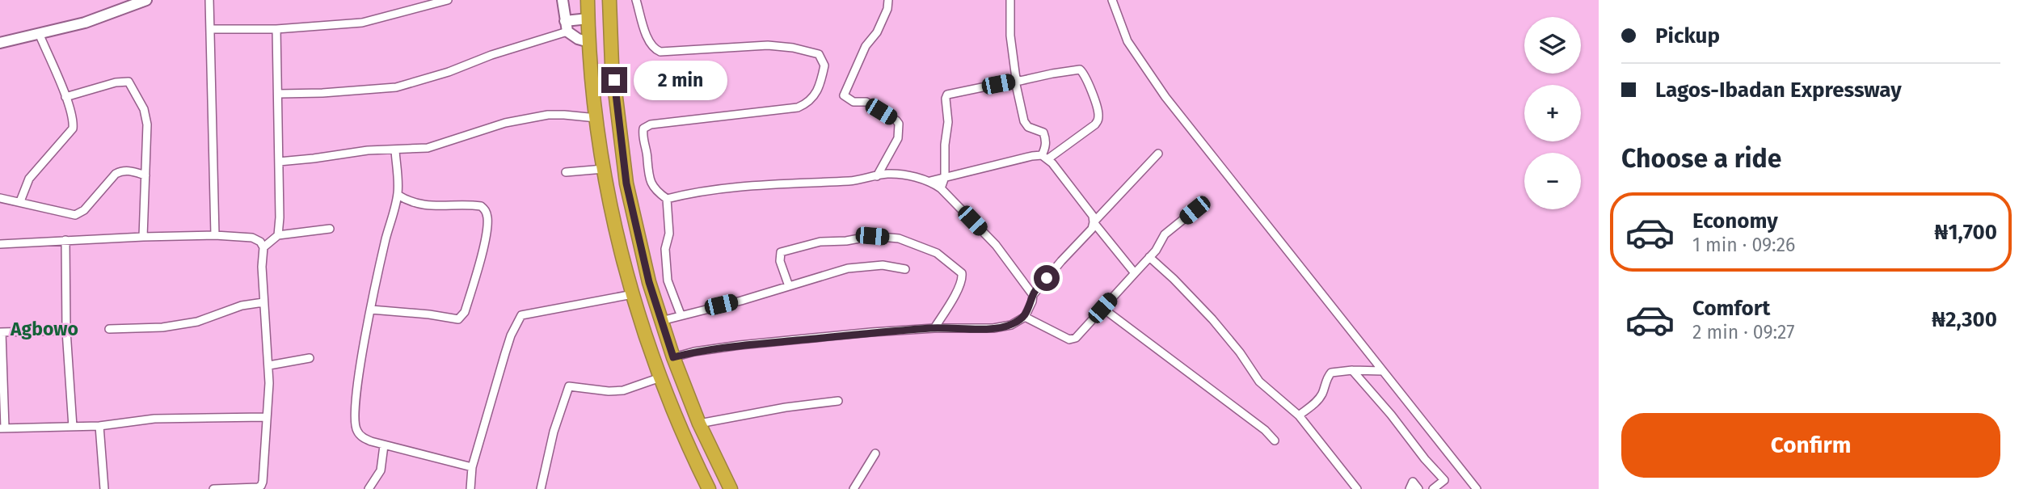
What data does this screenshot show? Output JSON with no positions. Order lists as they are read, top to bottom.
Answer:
{
  "districts": ["Agbowo"],
  "page": {
    "banner": ["Pickup", "Lagos-Ibadan Expressway"],
    "map_buttons": ["+", "−"],
    "bubble": "2 min",
    "heading": "Choose a ride",
    "list": [
      {
        "name": "Economy",
        "note": "1 min · 09:26",
        "value": "₦1,700"
      },
      {
        "name": "Comfort",
        "note": "2 min · 09:27",
        "value": "₦2,300"
      }
    ],
    "buttons": "Confirm"
  }
}
